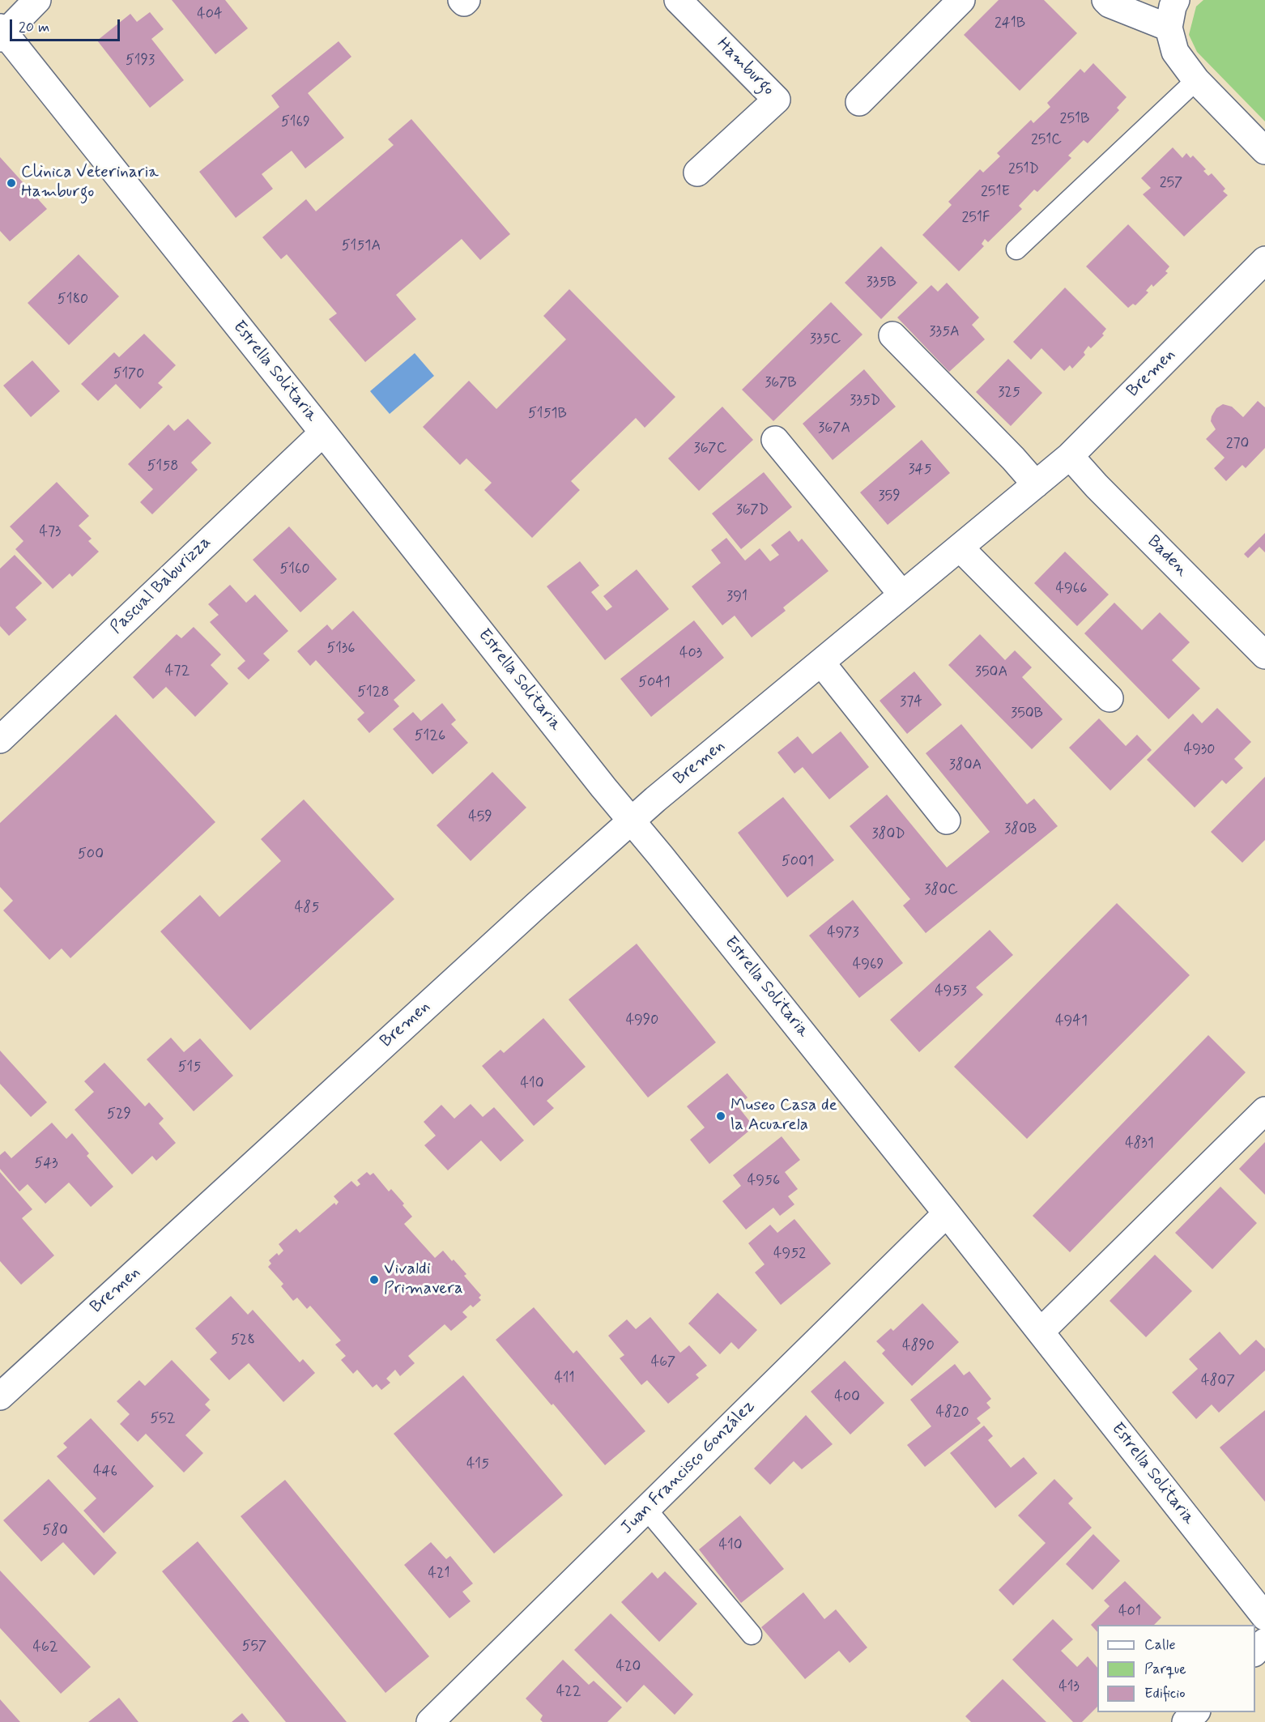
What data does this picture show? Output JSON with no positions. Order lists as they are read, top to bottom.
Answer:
{
  "streets": {
    "street": [
      "Hamburgo",
      "Estrella Solitaria",
      "Bremen",
      "Baden",
      "Pascual Baburizza",
      "Juan Francisco González"
    ]
  },
  "crossings": [
    ["Estrella Solitaria", "Bremen"],
    ["Estrella Solitaria", "Pascual Baburizza"],
    ["Estrella Solitaria", "Juan Francisco González"],
    ["Bremen", "Baden"]
  ],
  "places": ["Clinica Veterinaria Hamburgo", "Museo Casa de la Acuarela", "Vivaldi Primavera"],
  "house_numbers": [
    "404",
    "241B",
    "5193",
    "251B",
    "5169",
    "251C",
    "251D",
    "257",
    "251E",
    "251F",
    "5151A",
    "335B",
    "5180",
    "335A",
    "335C",
    "5170",
    "367B",
    "325",
    "335D",
    "5151B",
    "367A",
    "270",
    "367C",
    "5158",
    "345",
    "359",
    "367D",
    "473",
    "5160",
    "4966",
    "391",
    "5136",
    "403",
    "472",
    "350A",
    "5041",
    "5128",
    "374",
    "350B",
    "5126",
    "4930",
    "380A",
    "459",
    "380B",
    "380D",
    "500",
    "5001",
    "380C",
    "485",
    "4973",
    "4969",
    "4953",
    "4990",
    "4941",
    "515",
    "410",
    "529",
    "4831",
    "543",
    "4956",
    "4952",
    "528",
    "4890",
    "467",
    "411",
    "4807",
    "400",
    "4820",
    "552",
    "415",
    "446",
    "580",
    "410",
    "421",
    "401",
    "557",
    "462",
    "420",
    "413",
    "422"
  ],
  "legend": ["Calle", "Parque", "Edificio"],
  "scale_bar": "20 m"
}
